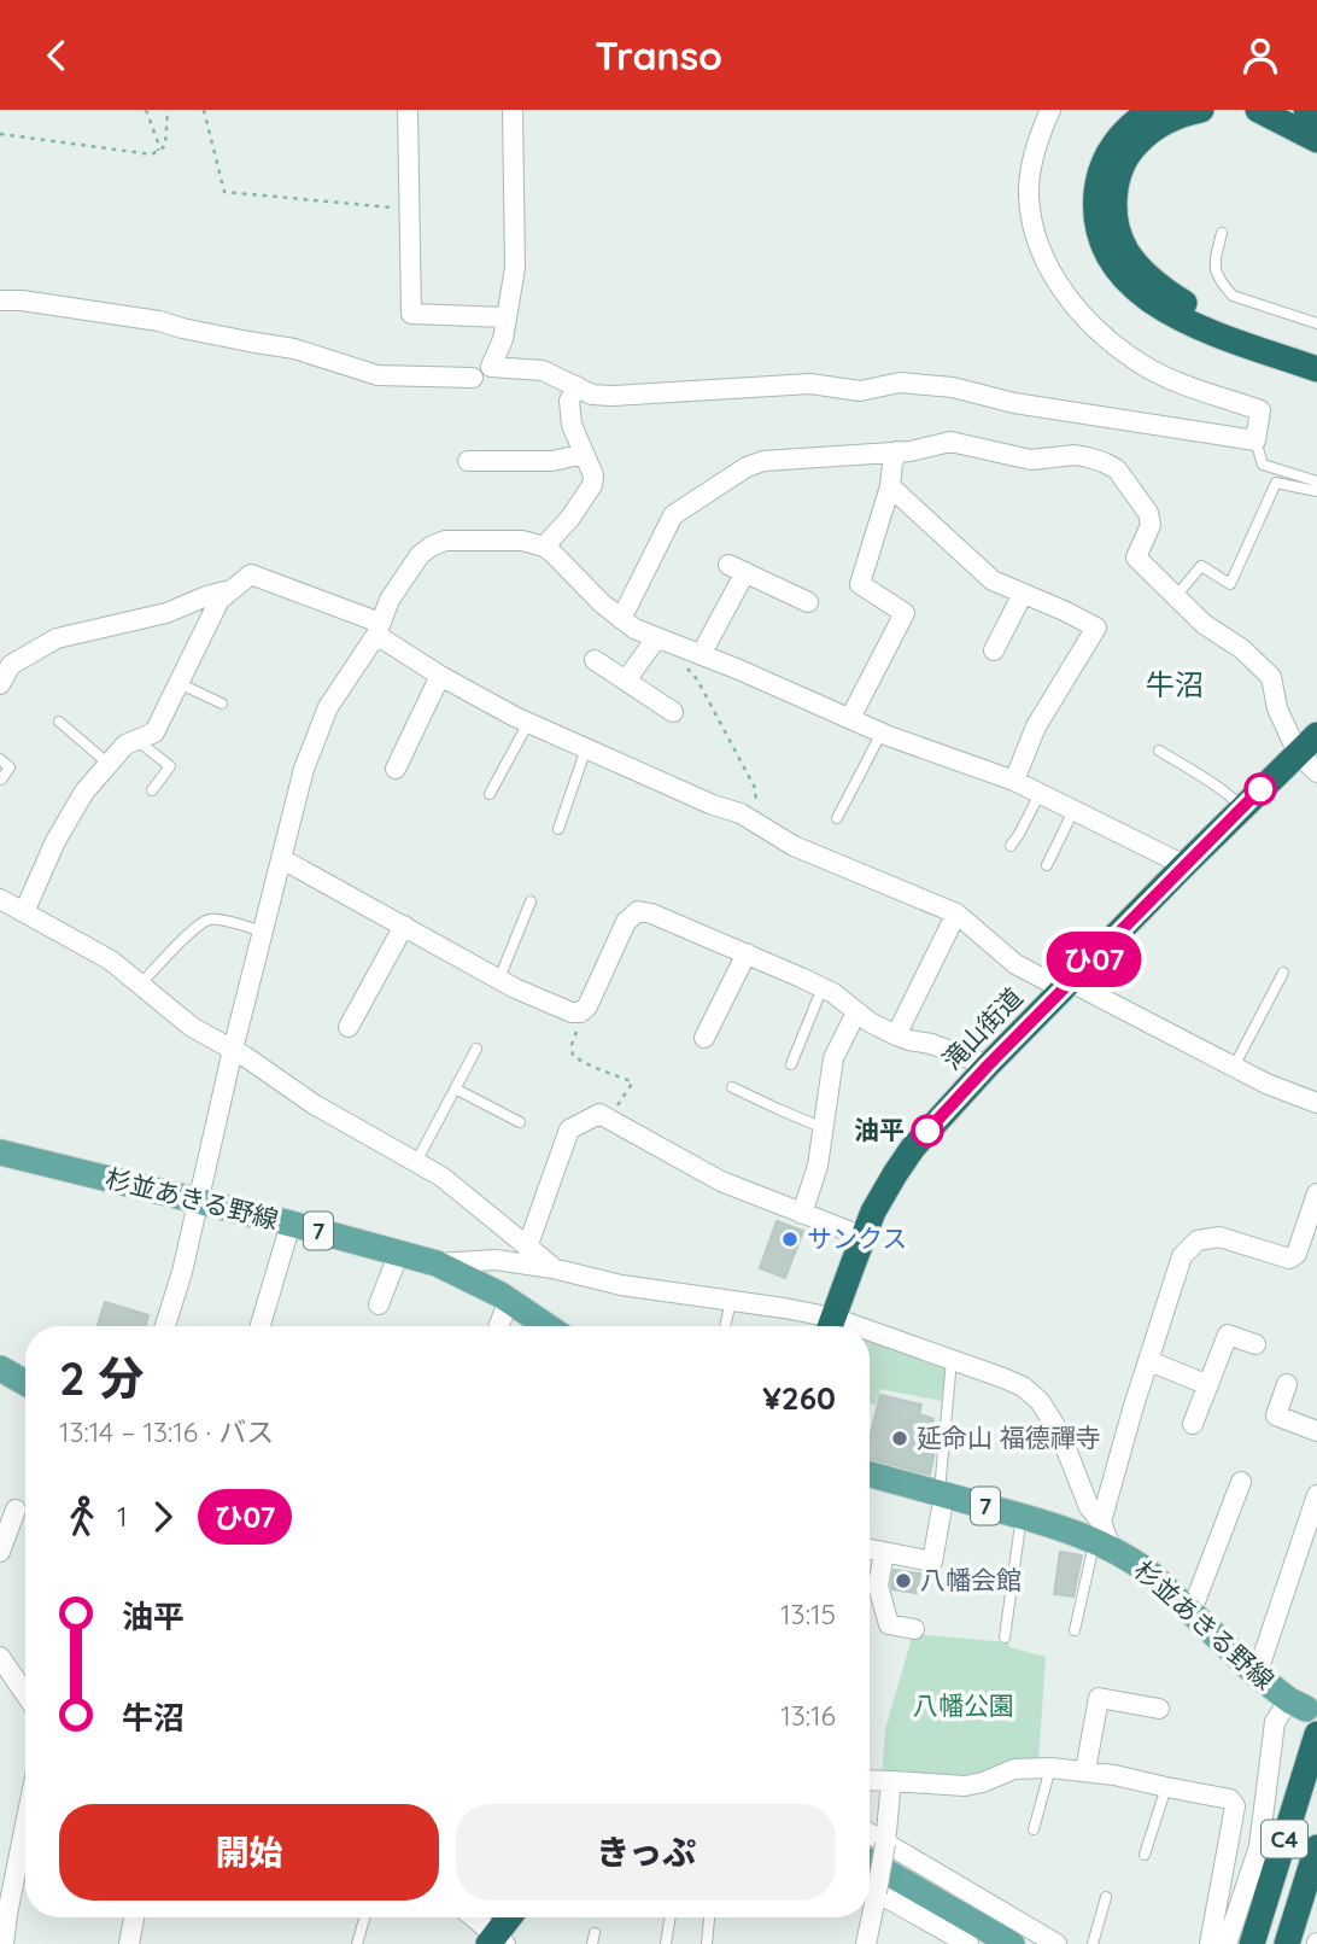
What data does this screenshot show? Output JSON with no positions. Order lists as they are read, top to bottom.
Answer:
{
  "streets": {
    "highway": ["滝山街道", "C4"],
    "main road": ["杉並あきる野線", "7"]
  },
  "districts": ["牛沼"],
  "parks": ["八幡公園"],
  "places": [
    "油平",
    "サンクス",
    "延命山 福德禪寺",
    "八幡会館"
  ],
  "lines": ["bus line ひ07"],
  "page": {
    "header": "Transo",
    "on_map": "ひ07",
    "heading": ["2 分", "13:14 – 13:16 · バス", "¥260"],
    "legs": ["1", "ひ07"],
    "list": [
      {
        "name": "油平",
        "value": "13:15"
      },
      {
        "name": "牛沼",
        "value": "13:16"
      }
    ],
    "buttons": ["開始", "きっぷ"]
  }
}
